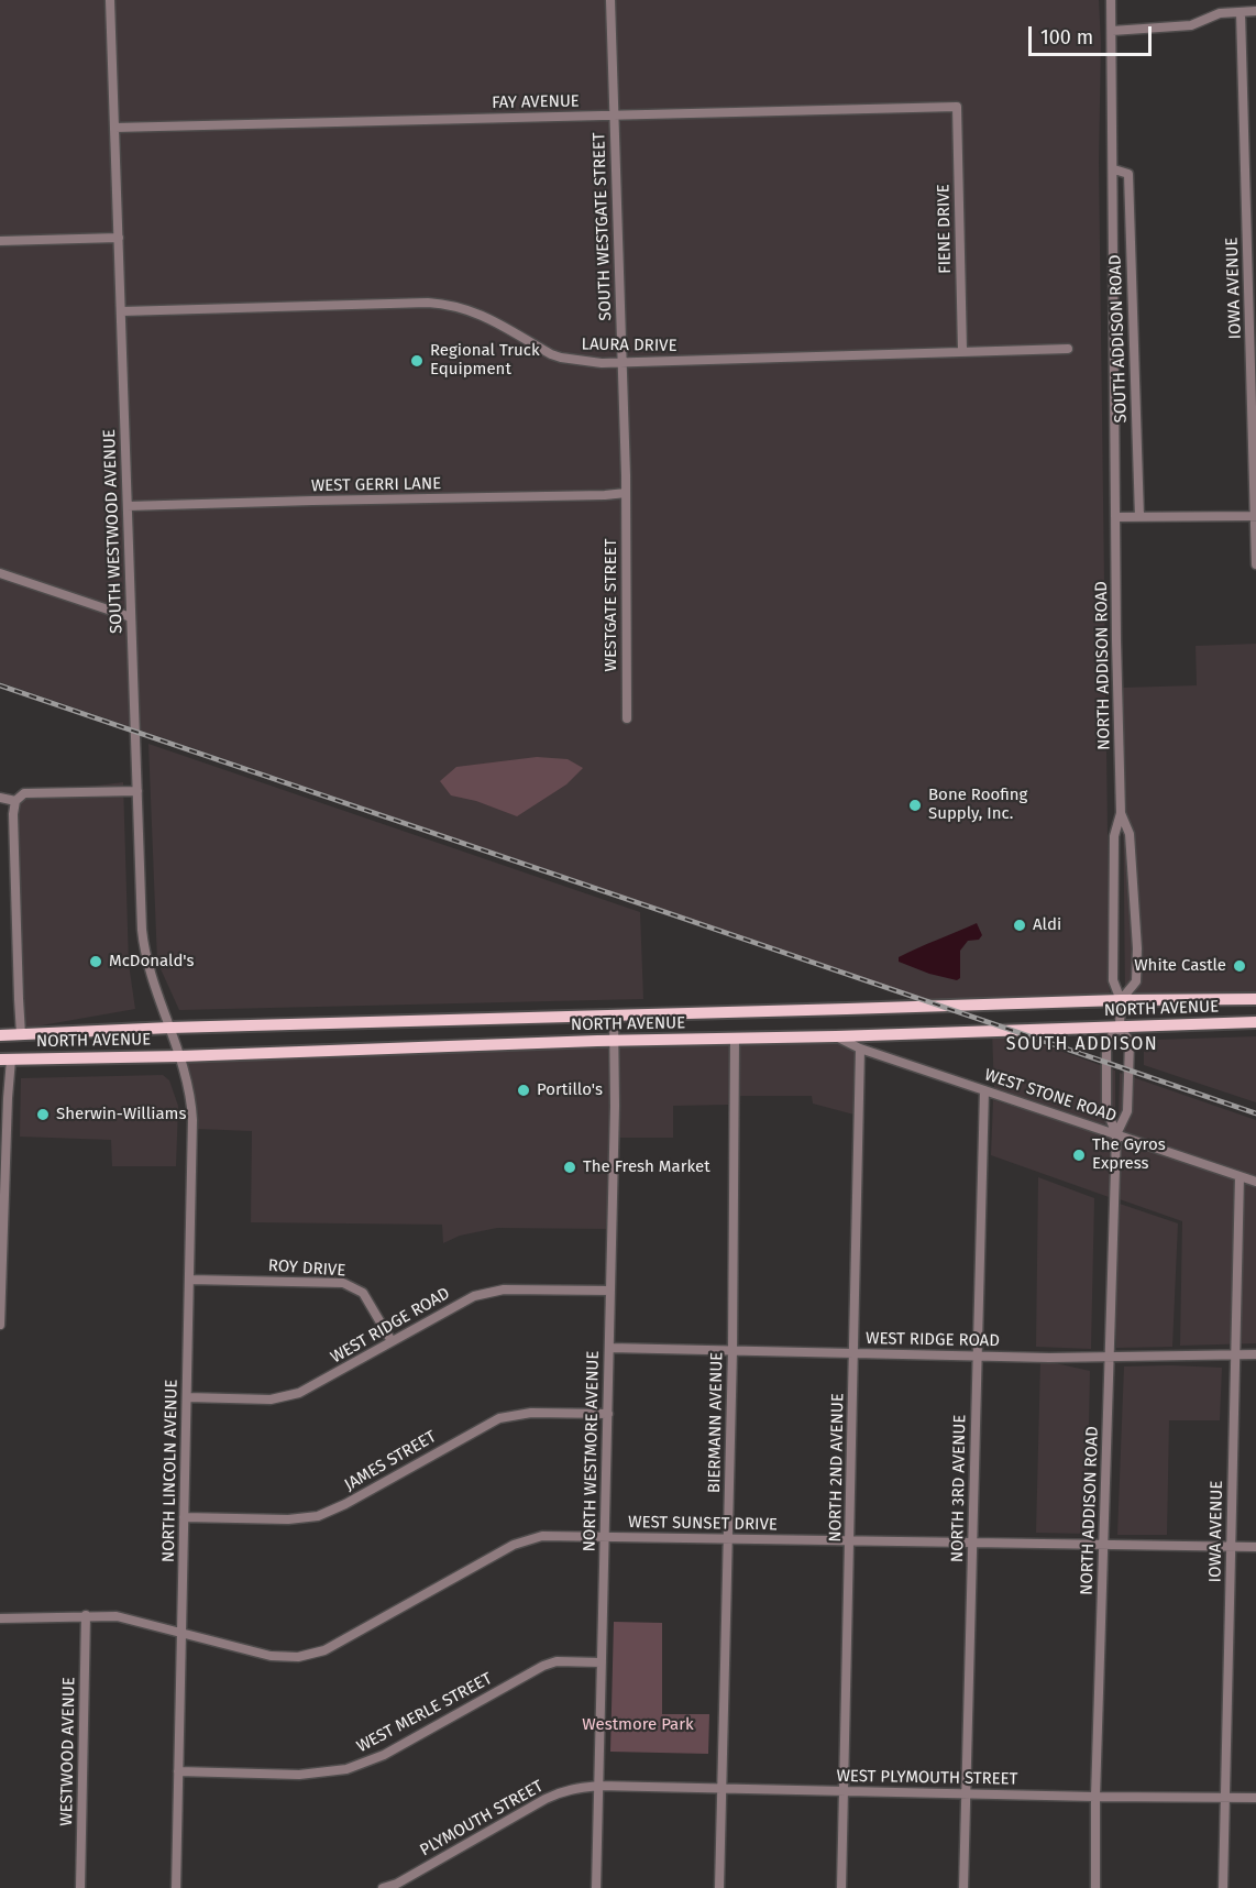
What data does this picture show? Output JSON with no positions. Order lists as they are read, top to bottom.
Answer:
{
  "streets": {
    "main road": ["NORTH AVENUE"],
    "street": [
      "FAY AVENUE",
      "SOUTH WESTGATE STREET",
      "FIENE DRIVE",
      "IOWA AVENUE",
      "SOUTH ADDISON ROAD",
      "LAURA DRIVE",
      "WEST GERRI LANE",
      "SOUTH WESTWOOD AVENUE",
      "WESTGATE STREET",
      "NORTH ADDISON ROAD",
      "WEST STONE ROAD",
      "ROY DRIVE",
      "WEST RIDGE ROAD",
      "BIERMANN AVENUE",
      "NORTH WESTMORE AVENUE",
      "JAMES STREET",
      "NORTH 2ND AVENUE",
      "NORTH LINCOLN AVENUE",
      "NORTH 3RD AVENUE",
      "WEST SUNSET DRIVE",
      "WEST MERLE STREET",
      "WESTWOOD AVENUE",
      "WEST PLYMOUTH STREET",
      "PLYMOUTH STREET"
    ]
  },
  "crossings": [
    ["FAY AVENUE", "SOUTH WESTGATE STREET"],
    ["FAY AVENUE", "FIENE DRIVE"],
    ["FAY AVENUE", "SOUTH WESTWOOD AVENUE"],
    ["SOUTH WESTGATE STREET", "LAURA DRIVE"],
    ["SOUTH WESTGATE STREET", "WEST GERRI LANE"],
    ["SOUTH WESTGATE STREET", "WESTGATE STREET"],
    ["FIENE DRIVE", "LAURA DRIVE"],
    ["IOWA AVENUE", "WEST STONE ROAD"],
    ["IOWA AVENUE", "WEST RIDGE ROAD"],
    ["IOWA AVENUE", "WEST SUNSET DRIVE"],
    ["IOWA AVENUE", "WEST PLYMOUTH STREET"],
    ["SOUTH ADDISON ROAD", "NORTH ADDISON ROAD"],
    ["LAURA DRIVE", "SOUTH WESTWOOD AVENUE"],
    ["WEST GERRI LANE", "SOUTH WESTWOOD AVENUE"],
    ["WEST GERRI LANE", "WESTGATE STREET"],
    ["SOUTH WESTWOOD AVENUE", "NORTH AVENUE"],
    ["SOUTH WESTWOOD AVENUE", "NORTH LINCOLN AVENUE"],
    ["NORTH ADDISON ROAD", "NORTH AVENUE"],
    ["NORTH ADDISON ROAD", "WEST STONE ROAD"],
    ["NORTH ADDISON ROAD", "WEST RIDGE ROAD"],
    ["NORTH ADDISON ROAD", "WEST SUNSET DRIVE"],
    ["NORTH ADDISON ROAD", "WEST PLYMOUTH STREET"],
    ["NORTH AVENUE", "WEST STONE ROAD"],
    ["NORTH AVENUE", "BIERMANN AVENUE"],
    ["NORTH AVENUE", "NORTH WESTMORE AVENUE"],
    ["NORTH AVENUE", "NORTH LINCOLN AVENUE"],
    ["WEST STONE ROAD", "NORTH 2ND AVENUE"],
    ["WEST STONE ROAD", "NORTH 3RD AVENUE"],
    ["ROY DRIVE", "WEST RIDGE ROAD"],
    ["ROY DRIVE", "NORTH LINCOLN AVENUE"],
    ["WEST RIDGE ROAD", "BIERMANN AVENUE"],
    ["WEST RIDGE ROAD", "NORTH WESTMORE AVENUE"],
    ["WEST RIDGE ROAD", "NORTH 2ND AVENUE"],
    ["WEST RIDGE ROAD", "NORTH LINCOLN AVENUE"],
    ["WEST RIDGE ROAD", "NORTH 3RD AVENUE"],
    ["BIERMANN AVENUE", "WEST SUNSET DRIVE"],
    ["BIERMANN AVENUE", "WEST PLYMOUTH STREET"],
    ["NORTH WESTMORE AVENUE", "JAMES STREET"],
    ["NORTH WESTMORE AVENUE", "WEST SUNSET DRIVE"],
    ["NORTH WESTMORE AVENUE", "WEST MERLE STREET"],
    ["NORTH WESTMORE AVENUE", "WEST PLYMOUTH STREET"],
    ["NORTH WESTMORE AVENUE", "PLYMOUTH STREET"],
    ["JAMES STREET", "NORTH LINCOLN AVENUE"],
    ["NORTH 2ND AVENUE", "WEST SUNSET DRIVE"],
    ["NORTH 2ND AVENUE", "WEST PLYMOUTH STREET"],
    ["NORTH LINCOLN AVENUE", "WEST SUNSET DRIVE"],
    ["NORTH LINCOLN AVENUE", "WEST MERLE STREET"],
    ["NORTH 3RD AVENUE", "WEST SUNSET DRIVE"],
    ["NORTH 3RD AVENUE", "WEST PLYMOUTH STREET"],
    ["WEST SUNSET DRIVE", "WESTWOOD AVENUE"],
    ["WEST PLYMOUTH STREET", "PLYMOUTH STREET"]
  ],
  "districts": ["SOUTH ADDISON"],
  "parks": ["Westmore Park"],
  "places": [
    "Regional Truck Equipment",
    "Bone Roofing Supply, Inc.",
    "Aldi",
    "McDonald's",
    "White Castle",
    "Portillo's",
    "Sherwin-Williams",
    "The Gyros Express",
    "The Fresh Market"
  ],
  "scale_bar": "100 m"
}
